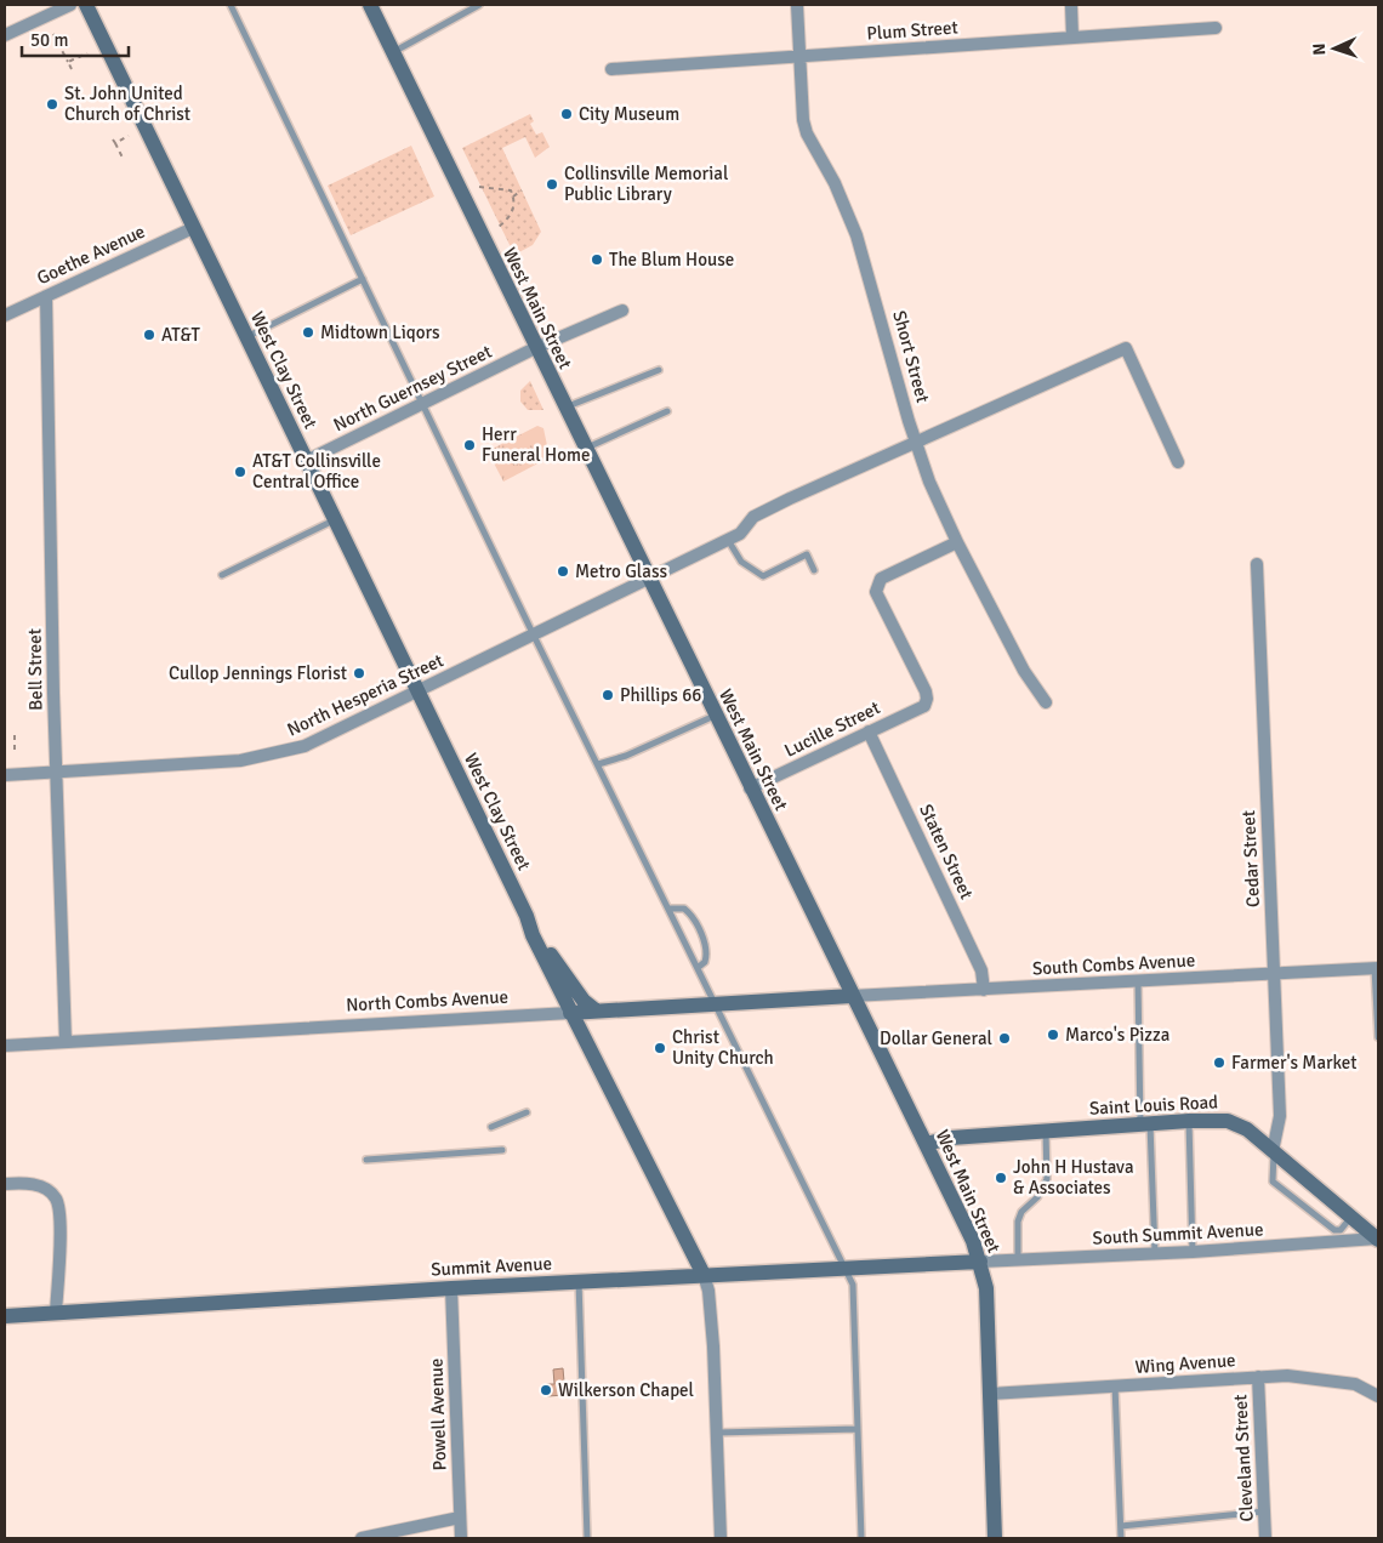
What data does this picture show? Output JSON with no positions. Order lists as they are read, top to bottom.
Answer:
{
  "streets": {
    "main road": [
      "West Main Street",
      "West Clay Street",
      "North Combs Avenue",
      "Saint Louis Road",
      "Summit Avenue"
    ],
    "street": [
      "Plum Street",
      "Goethe Avenue",
      "Short Street",
      "North Guernsey Street",
      "Bell Street",
      "North Hesperia Street",
      "Lucille Street",
      "Staten Street",
      "Cedar Street",
      "South Combs Avenue",
      "South Summit Avenue",
      "Wing Avenue",
      "Powell Avenue",
      "Cleveland Street"
    ]
  },
  "crossings": [
    ["Plum Street", "Short Street"],
    ["Goethe Avenue", "West Clay Street"],
    ["Goethe Avenue", "Bell Street"],
    ["West Main Street", "North Guernsey Street"],
    ["West Main Street", "North Hesperia Street"],
    ["West Main Street", "Lucille Street"],
    ["West Main Street", "South Combs Avenue"],
    ["West Main Street", "North Combs Avenue"],
    ["West Main Street", "Saint Louis Road"],
    ["West Main Street", "South Summit Avenue"],
    ["West Main Street", "Summit Avenue"],
    ["West Main Street", "Wing Avenue"],
    ["Short Street", "North Hesperia Street"],
    ["Short Street", "Lucille Street"],
    ["West Clay Street", "North Guernsey Street"],
    ["West Clay Street", "North Hesperia Street"],
    ["West Clay Street", "North Combs Avenue"],
    ["West Clay Street", "Summit Avenue"],
    ["Bell Street", "North Hesperia Street"],
    ["Bell Street", "North Combs Avenue"],
    ["Lucille Street", "Staten Street"],
    ["Staten Street", "South Combs Avenue"],
    ["Cedar Street", "South Combs Avenue"],
    ["Cedar Street", "Saint Louis Road"],
    ["South Combs Avenue", "North Combs Avenue"],
    ["Saint Louis Road", "South Summit Avenue"],
    ["South Summit Avenue", "Summit Avenue"],
    ["Summit Avenue", "Powell Avenue"],
    ["Wing Avenue", "Cleveland Street"]
  ],
  "places": [
    "St. John United Church of Christ",
    "City Museum",
    "Collinsville Memorial Public Library",
    "The Blum House",
    "Midtown Liqors",
    "AT&T",
    "Herr Funeral Home",
    "AT&T Collinsville Central Office",
    "Metro Glass",
    "Cullop Jennings Florist",
    "Phillips 66",
    "Marco's Pizza",
    "Dollar General",
    "Christ Unity Church",
    "Farmer's Market",
    "John H Hustava & Associates",
    "Wilkerson Chapel"
  ],
  "scale_bar": "50 m",
  "north": "left"
}
